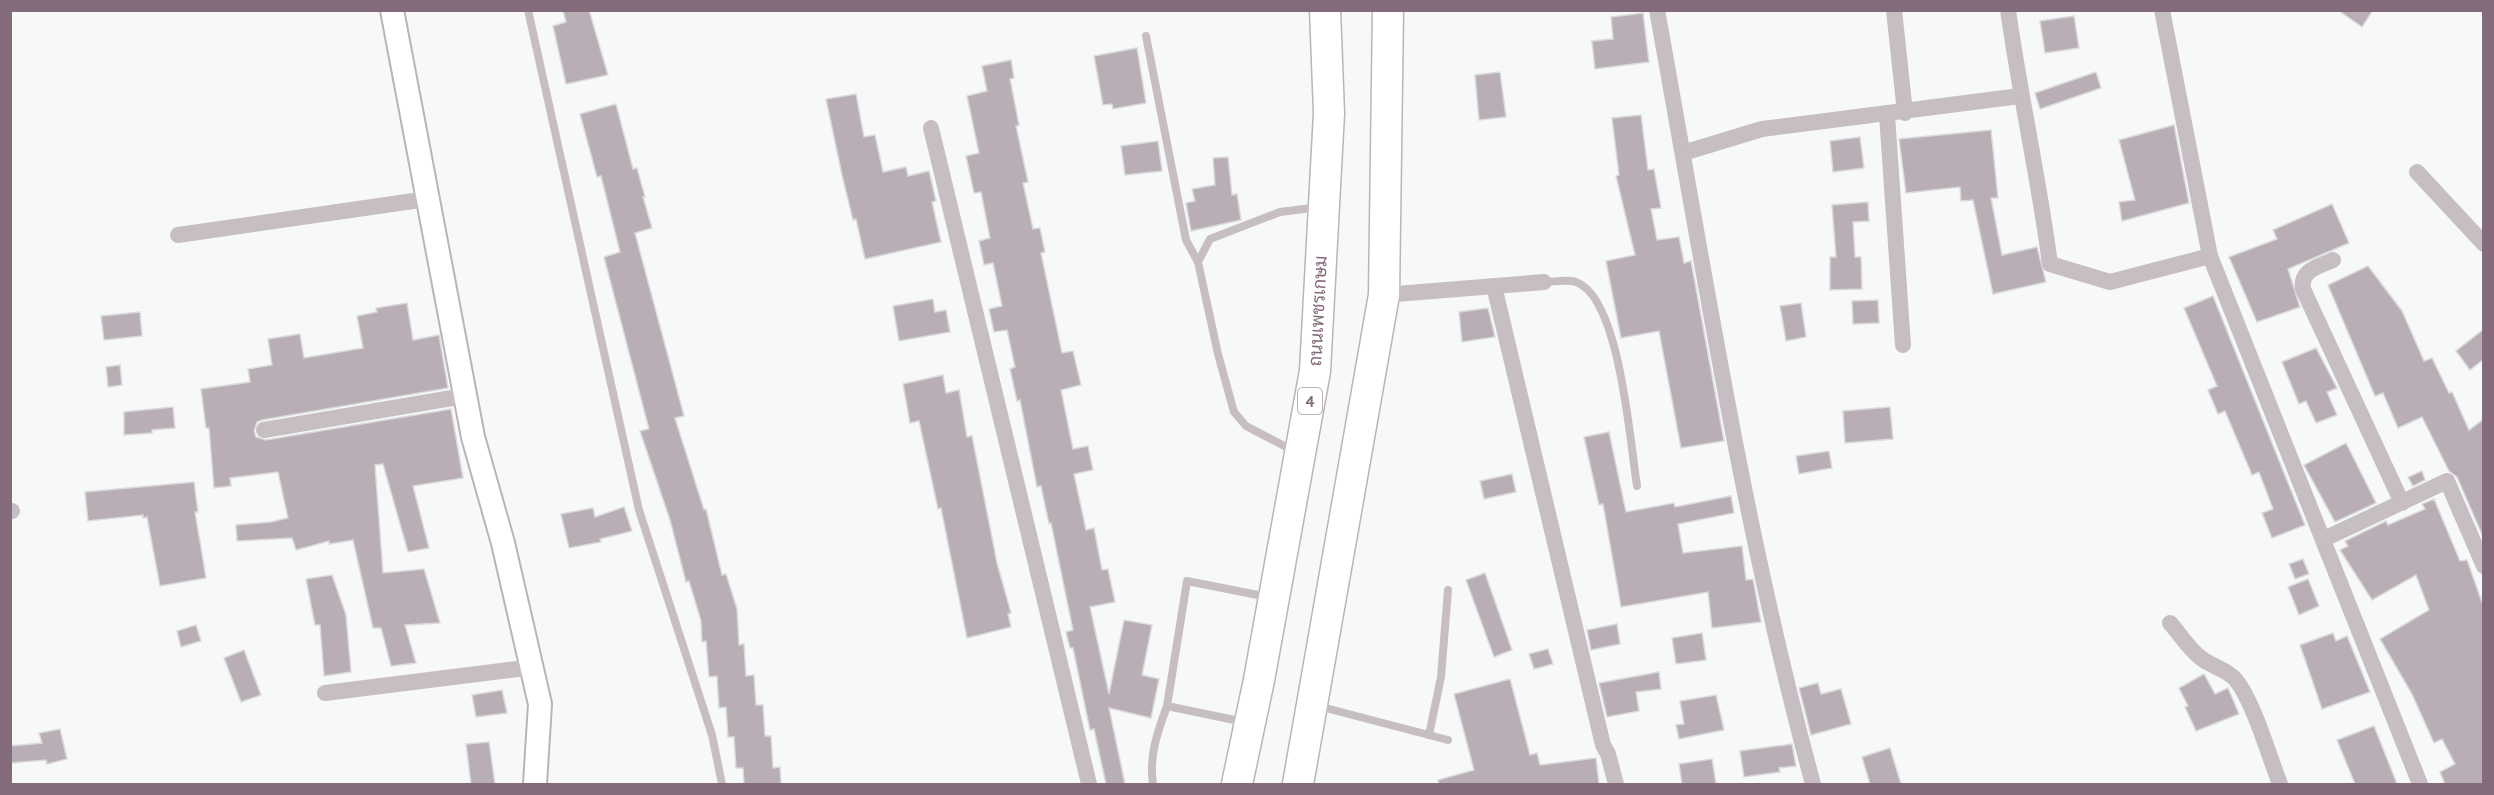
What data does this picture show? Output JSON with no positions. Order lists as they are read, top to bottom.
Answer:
{
  "streets": {
    "highway": ["ถนนเพชรเกษม", "4"]
  }
}
